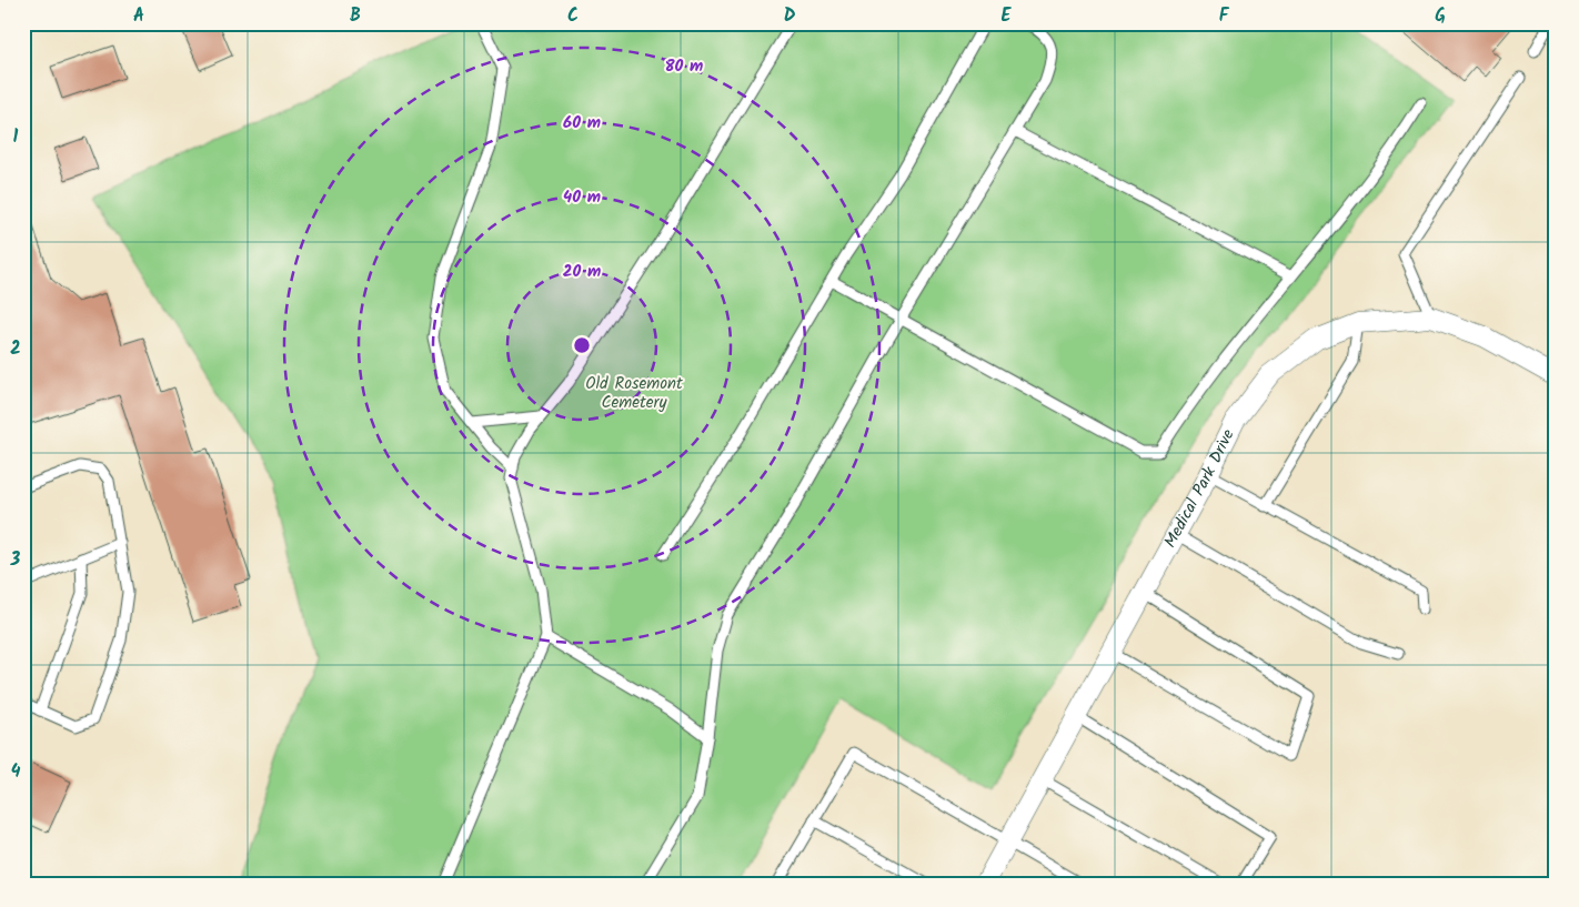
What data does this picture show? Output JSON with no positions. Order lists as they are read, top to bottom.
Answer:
{
  "streets": {
    "street": ["Medical Park Drive"]
  },
  "parks": ["Old Rosemont Cemetery"],
  "grid": {
    "columns": [
      "A",
      "B",
      "C",
      "D",
      "E",
      "F",
      "G"
    ],
    "rows": [
      "1",
      "2",
      "3",
      "4"
    ]
  },
  "rings": [
    "80 m",
    "60 m",
    "40 m",
    "20 m"
  ]
}
